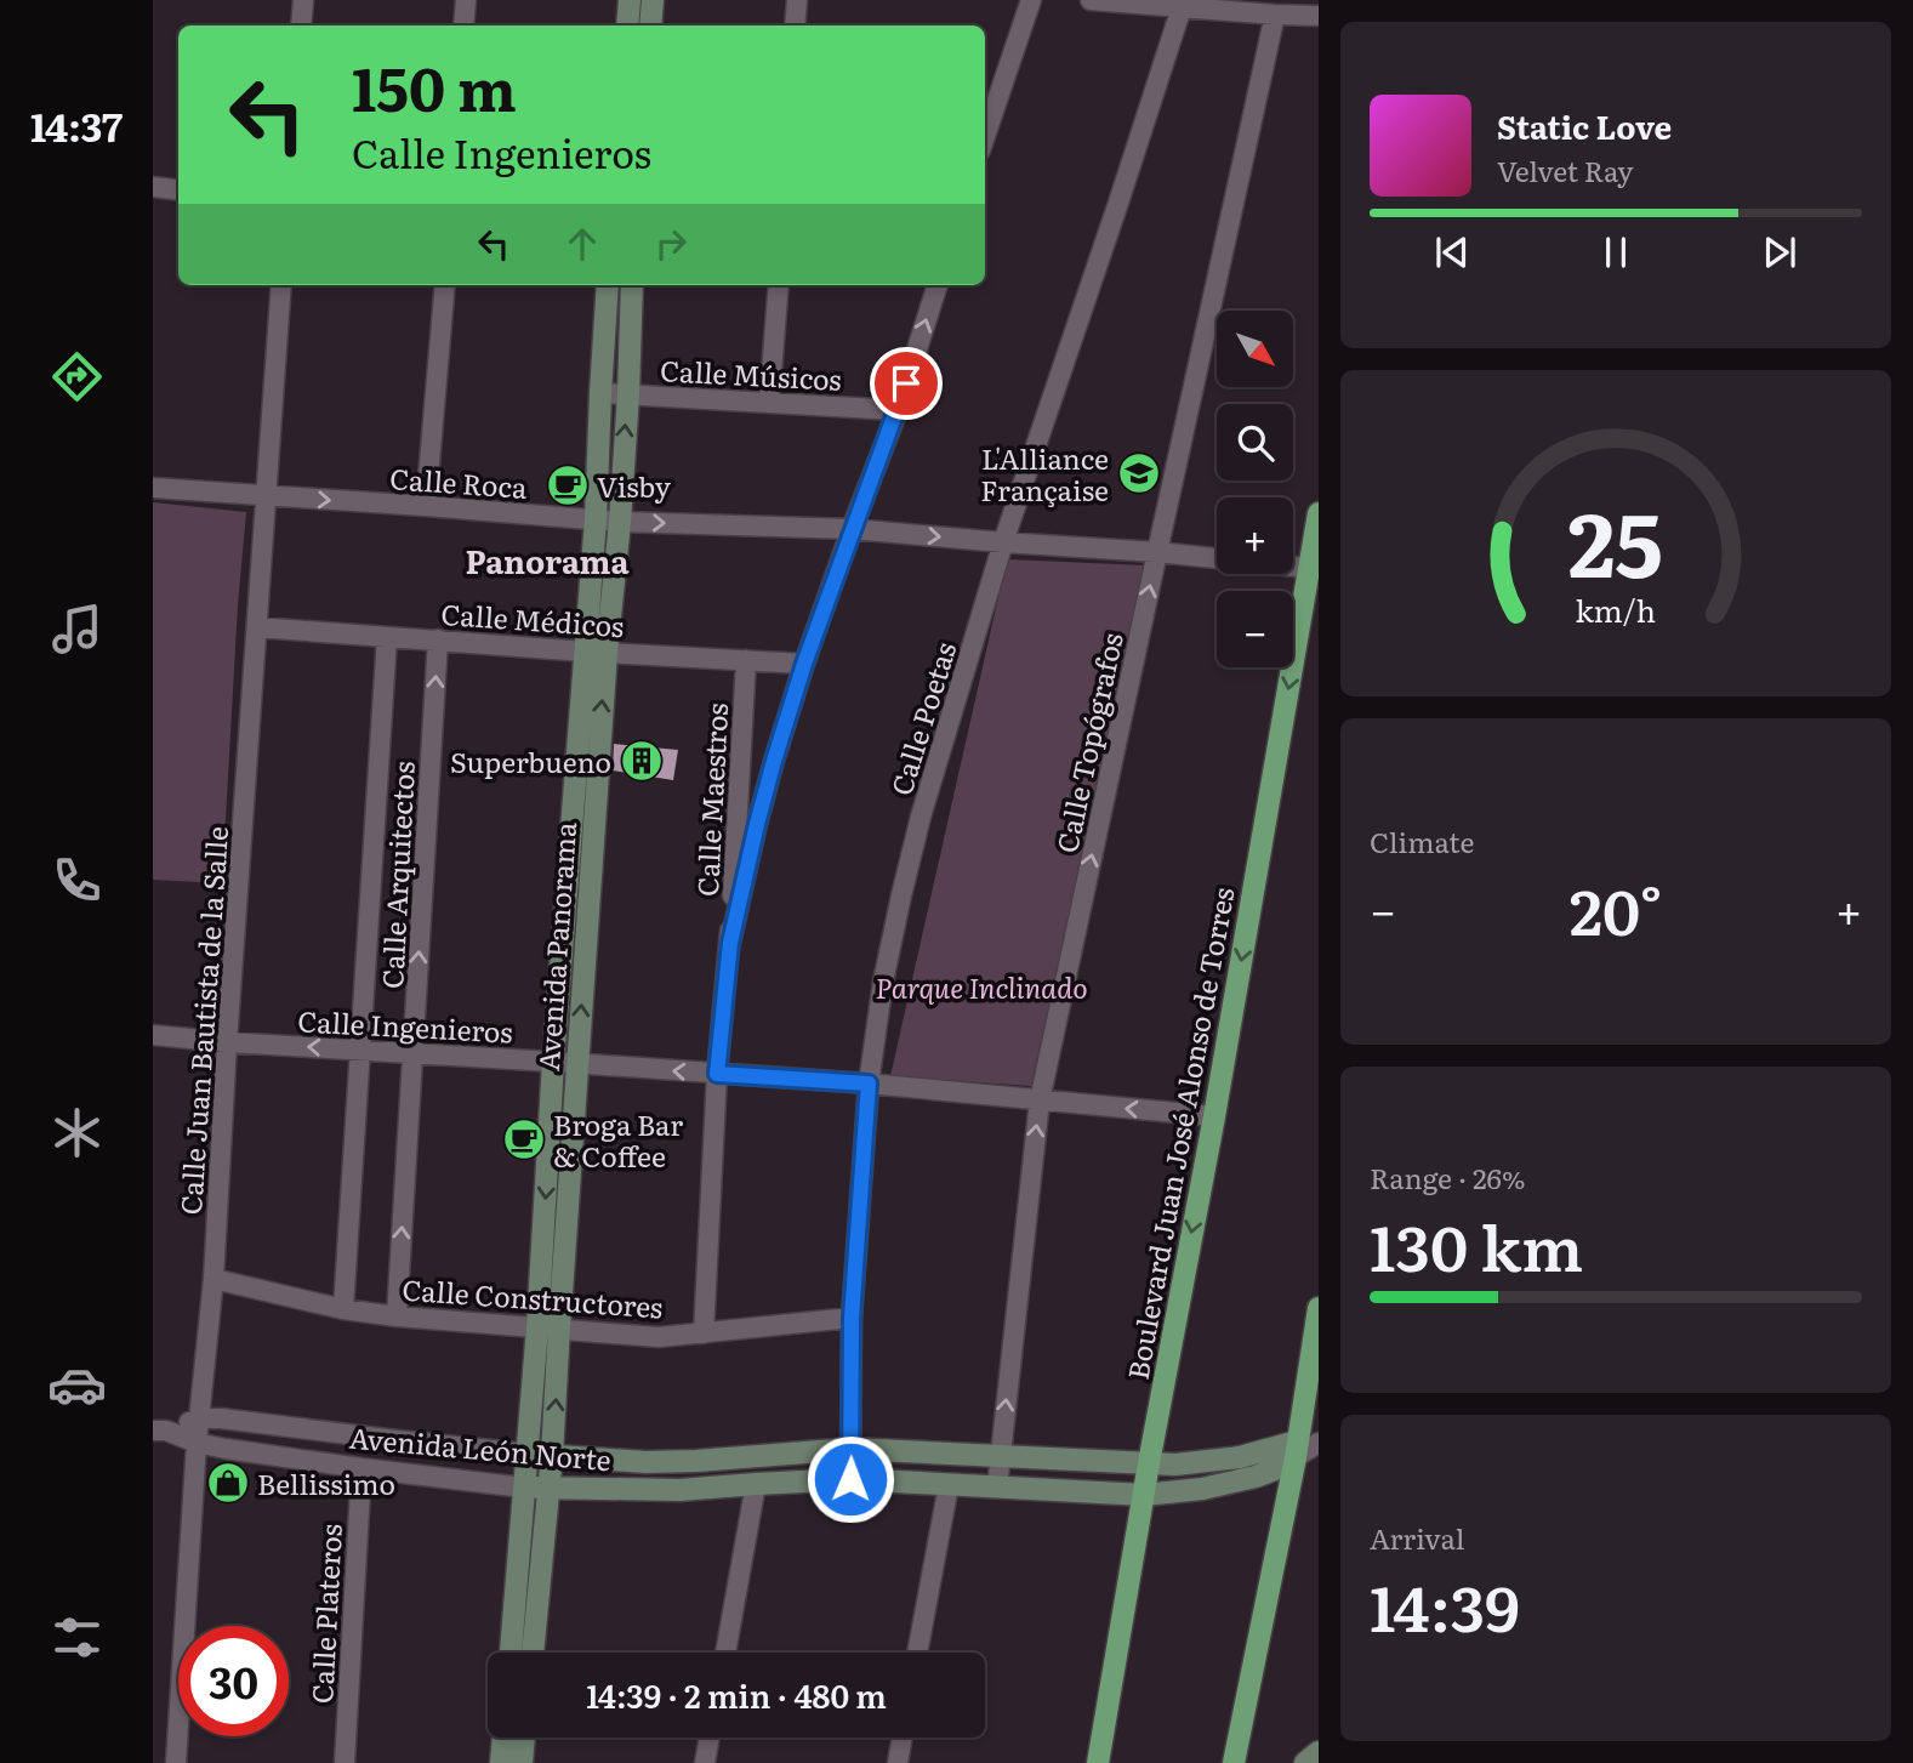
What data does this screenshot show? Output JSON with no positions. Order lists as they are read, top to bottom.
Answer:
{
  "streets": {
    "main road": ["Boulevard Juan José Alonso de Torres"],
    "street": [
      "Calle Músicos",
      "Calle Roca",
      "Calle Médicos",
      "Calle Poetas",
      "Calle Topógrafos",
      "Calle Maestros",
      "Calle Arquitectos",
      "Avenida Panorama",
      "Calle Juan Bautista de la Salle",
      "Calle Ingenieros",
      "Calle Constructores",
      "Avenida León Norte",
      "Calle Plateros"
    ]
  },
  "crossings": [
    ["Calle Músicos", "Calle Maestros"],
    ["Calle Músicos", "Avenida Panorama"],
    ["Calle Roca", "Calle Poetas"],
    ["Calle Roca", "Calle Topógrafos"],
    ["Calle Roca", "Calle Maestros"],
    ["Calle Roca", "Avenida Panorama"],
    ["Calle Roca", "Calle Juan Bautista de la Salle"],
    ["Calle Roca", "Boulevard Juan José Alonso de Torres"],
    ["Calle Médicos", "Calle Maestros"],
    ["Calle Médicos", "Calle Arquitectos"],
    ["Calle Médicos", "Avenida Panorama"],
    ["Calle Médicos", "Calle Juan Bautista de la Salle"],
    ["Calle Poetas", "Calle Ingenieros"],
    ["Calle Poetas", "Calle Constructores"],
    ["Calle Poetas", "Avenida León Norte"],
    ["Calle Topógrafos", "Calle Ingenieros"],
    ["Calle Topógrafos", "Avenida León Norte"],
    ["Calle Maestros", "Calle Ingenieros"],
    ["Calle Maestros", "Calle Constructores"],
    ["Calle Arquitectos", "Calle Ingenieros"],
    ["Calle Arquitectos", "Calle Constructores"],
    ["Avenida Panorama", "Calle Ingenieros"],
    ["Avenida Panorama", "Calle Constructores"],
    ["Avenida Panorama", "Avenida León Norte"],
    ["Calle Juan Bautista de la Salle", "Calle Ingenieros"],
    ["Calle Juan Bautista de la Salle", "Calle Constructores"],
    ["Calle Juan Bautista de la Salle", "Avenida León Norte"],
    ["Calle Ingenieros", "Boulevard Juan José Alonso de Torres"],
    ["Boulevard Juan José Alonso de Torres", "Avenida León Norte"],
    ["Avenida León Norte", "Calle Plateros"]
  ],
  "one_way": [
    "Calle Roca",
    "Calle Topógrafos",
    "Calle Ingenieros",
    "Boulevard Juan José Alonso de Torres"
  ],
  "districts": ["Panorama"],
  "parks": ["Parque Inclinado"],
  "places": {
    "school or university": ["L'Alliance Française"],
    "cafe": ["Visby", "Broga Bar & Coffee"],
    "building": ["Superbueno"],
    "shop": ["Bellissimo"]
  },
  "north": "bottom right",
  "page": {
    "tabs": "14:37",
    "turn": ["150 m", "Calle Ingenieros"],
    "song": ["Static Love", "Velvet Ray"],
    "map_buttons": ["+", "−"],
    "tile": [
      "Climate",
      ["Range · 26%", "130 km"],
      ["Arrival", "14:39"]
    ],
    "heat": ["−", "20°", "+"],
    "limit": "30",
    "trip": "14:39 · 2 min · 480 m",
    "gauge": ["25", "km/h"]
  }
}
